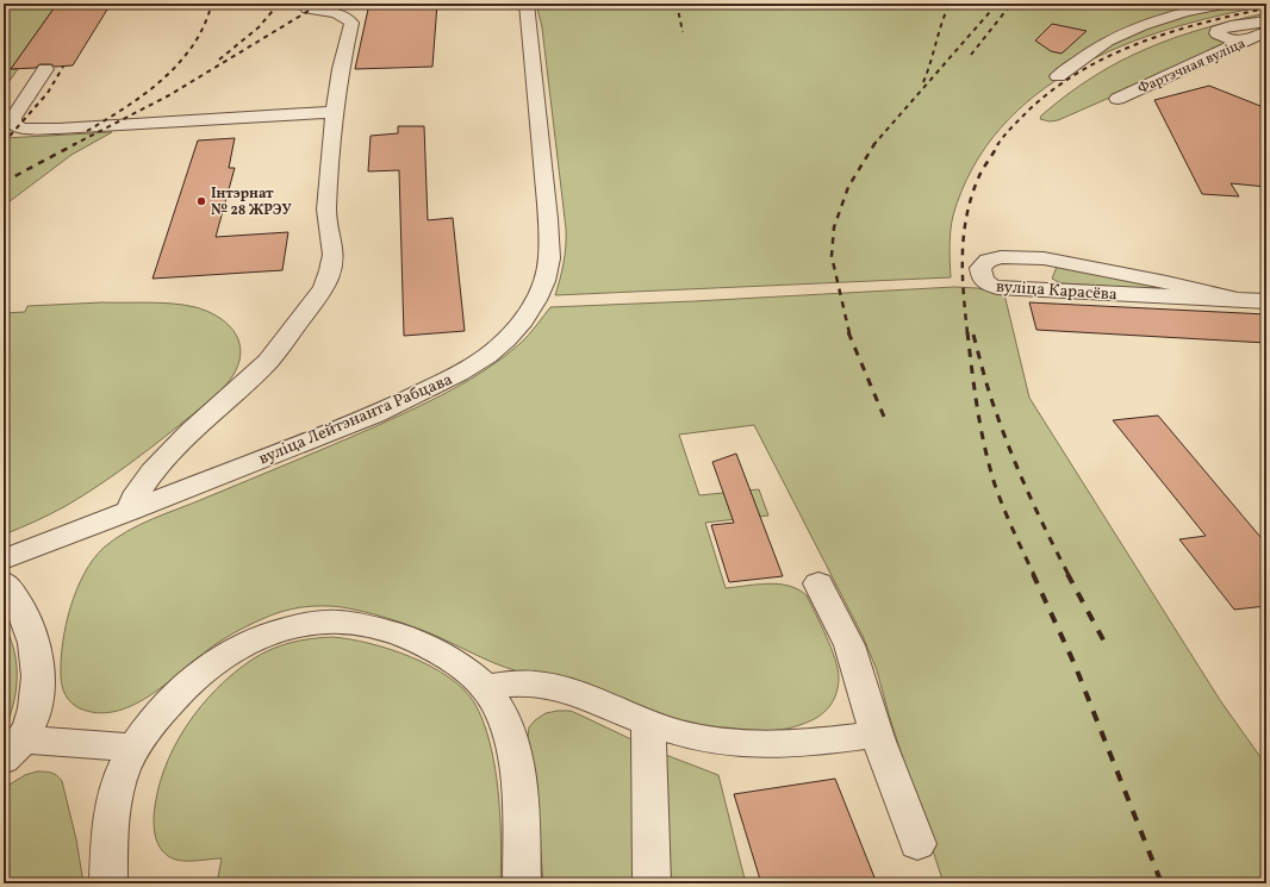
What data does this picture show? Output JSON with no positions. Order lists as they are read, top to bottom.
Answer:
{
  "streets": {
    "street": ["Фартэчная вуліца", "вуліца Карасёва", "вуліца Лейтэнанта Рабцава"]
  },
  "places": ["Інтэрнат № 28 ЖРЭУ"]
}
